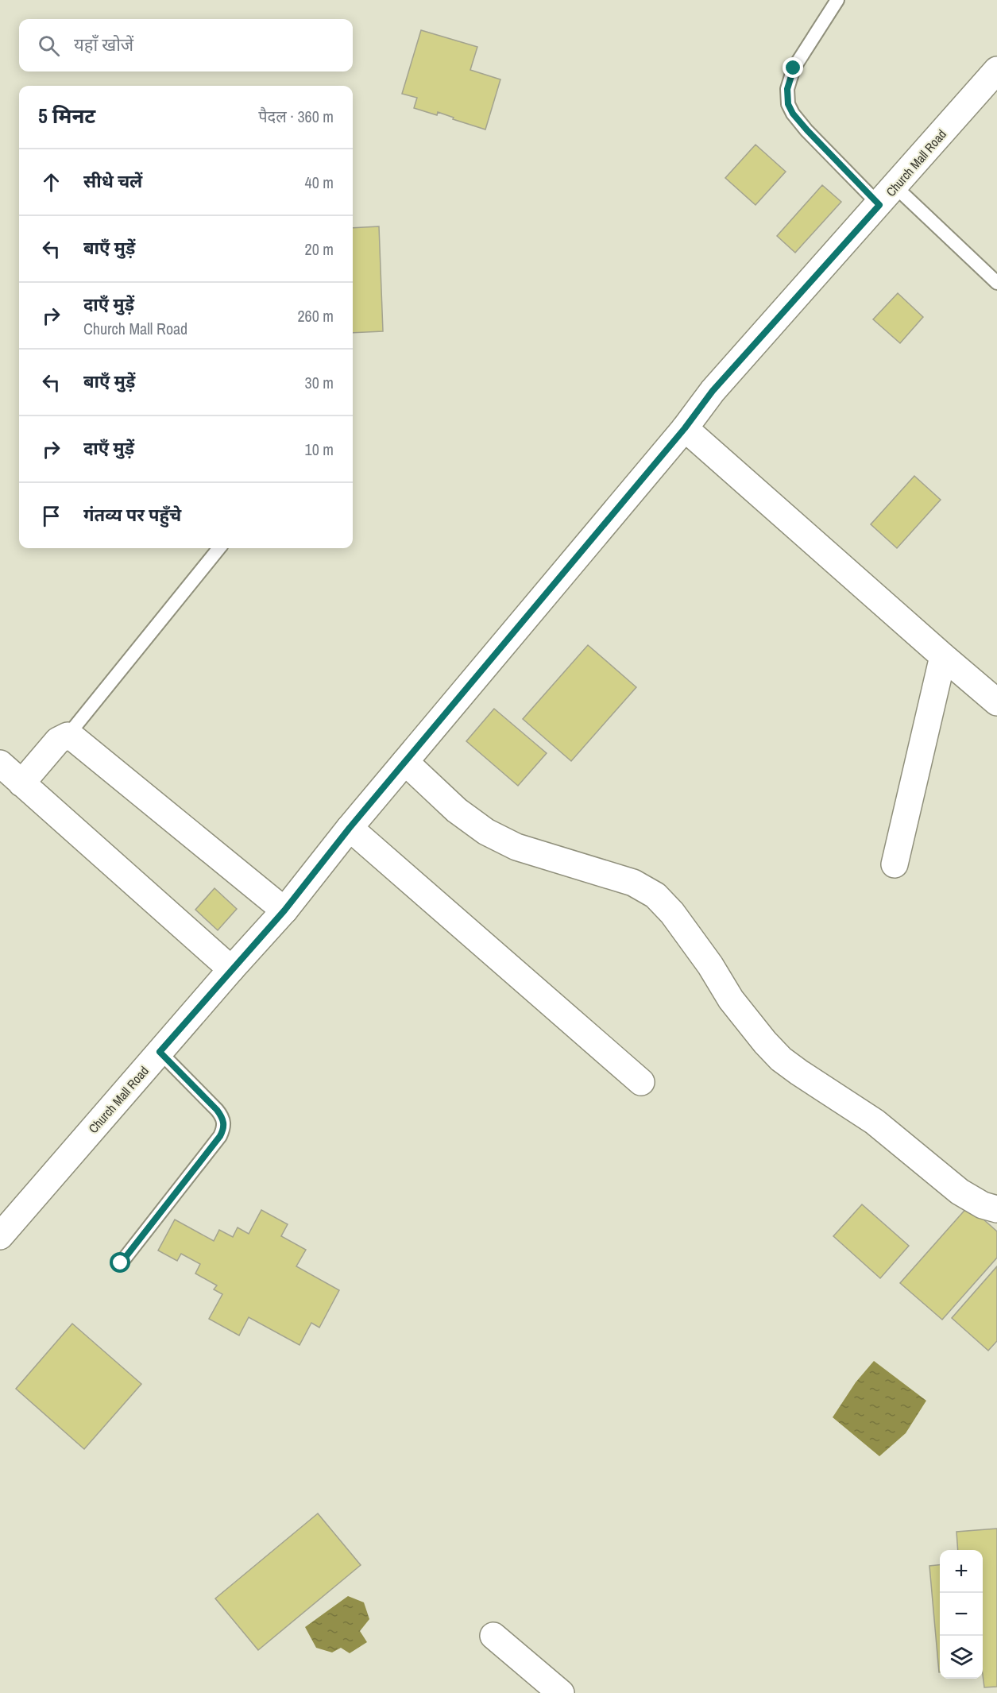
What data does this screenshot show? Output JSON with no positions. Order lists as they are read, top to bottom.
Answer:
{
  "streets": {
    "street": ["Church Mall Road"]
  },
  "page": {
    "search": "यहाँ खोजें",
    "heading": ["5 मिनट", "पैदल · 360 m"],
    "list": [
      ["सीधे चलें", "40 m"],
      ["बाएँ मुड़ें", "20 m"],
      ["दाएँ मुड़ें", "Church Mall Road", "260 m"],
      ["बाएँ मुड़ें", "30 m"],
      ["दाएँ मुड़ें", "10 m"],
      "गंतव्य पर पहुँचे"
    ],
    "map_buttons": ["+", "−"]
  }
}
